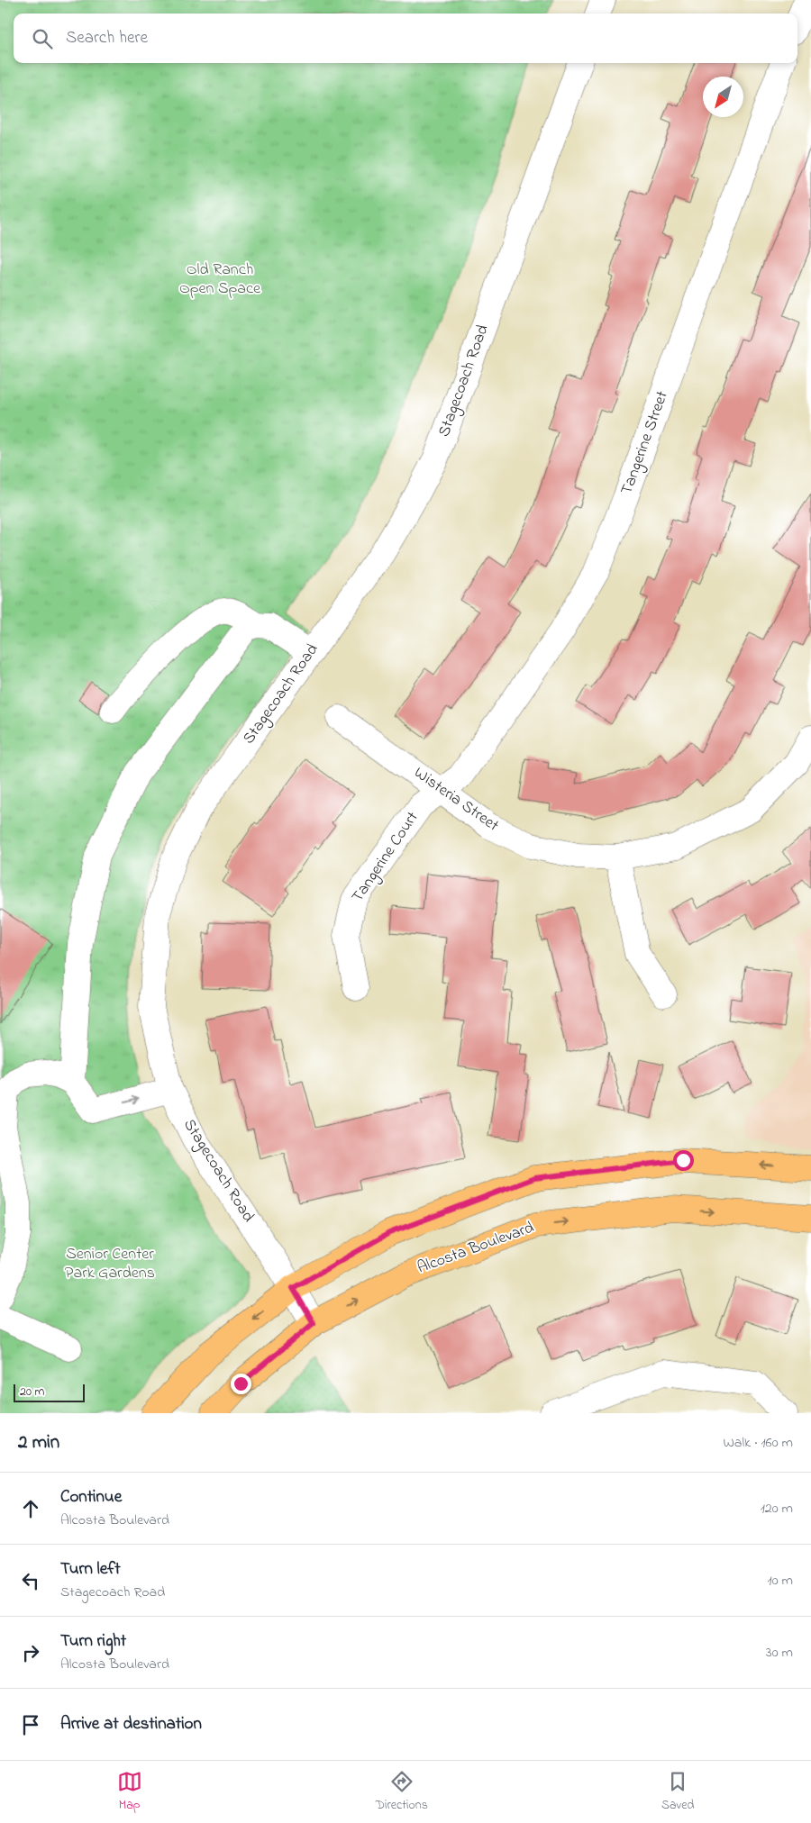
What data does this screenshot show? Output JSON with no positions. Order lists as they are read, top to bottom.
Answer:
{
  "streets": {
    "main road": ["Alcosta Boulevard"],
    "street": [
      "Stagecoach Road",
      "Tangerine Street",
      "Wisteria Street",
      "Tangerine Court"
    ]
  },
  "crossings": [
    ["Stagecoach Road", "Alcosta Boulevard"],
    ["Tangerine Street", "Wisteria Street"],
    ["Tangerine Street", "Tangerine Court"],
    ["Wisteria Street", "Tangerine Court"]
  ],
  "parks": ["Old Ranch Open Space", "Senior Center Park Gardens"],
  "scale_bar": "20 m",
  "north": "bottom left",
  "page": {
    "search": "Search here",
    "scale": "20 m",
    "heading": ["2 min", "Walk · 160 m"],
    "list": [
      ["Continue", "Alcosta Boulevard", "120 m"],
      ["Turn left", "Stagecoach Road", "10 m"],
      ["Turn right", "Alcosta Boulevard", "30 m"],
      "Arrive at destination"
    ],
    "nav": ["Map", "Directions", "Saved"]
  }
}
